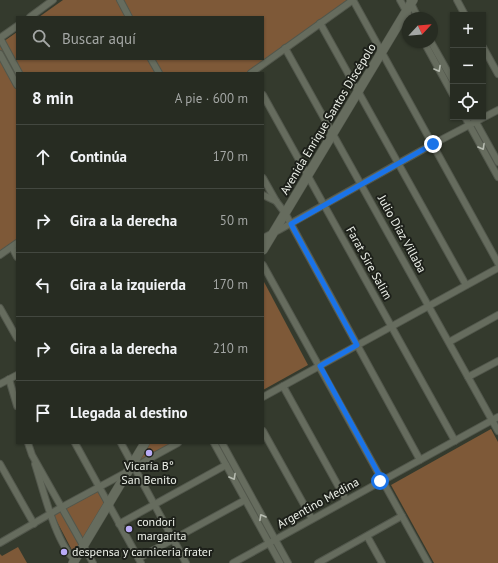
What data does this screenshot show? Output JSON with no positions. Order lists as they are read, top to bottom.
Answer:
{
  "streets": {
    "main road": ["Avenida Enrique Santos Discépolo"],
    "street": ["Julio Díaz Villaba", "Farat Sire Salim", "Argentino Medina"]
  },
  "crossings": [
    ["Avenida Enrique Santos Discépolo", "Julio Díaz Villaba"],
    ["Avenida Enrique Santos Discépolo", "Farat Sire Salim"],
    ["Julio Díaz Villaba", "Argentino Medina"],
    ["Farat Sire Salim", "Argentino Medina"]
  ],
  "places": ["Vicaría B° San Benito", "condori margarita", "despensa y carniceria frater"],
  "north": "top right",
  "page": {
    "map_buttons": ["+", "−"],
    "search": "Buscar aquí",
    "heading": ["8 min", "A pie · 600 m"],
    "list": [
      ["Continúa", "170 m"],
      ["Gira a la derecha", "50 m"],
      ["Gira a la izquierda", "170 m"],
      ["Gira a la derecha", "210 m"],
      "Llegada al destino"
    ]
  }
}
